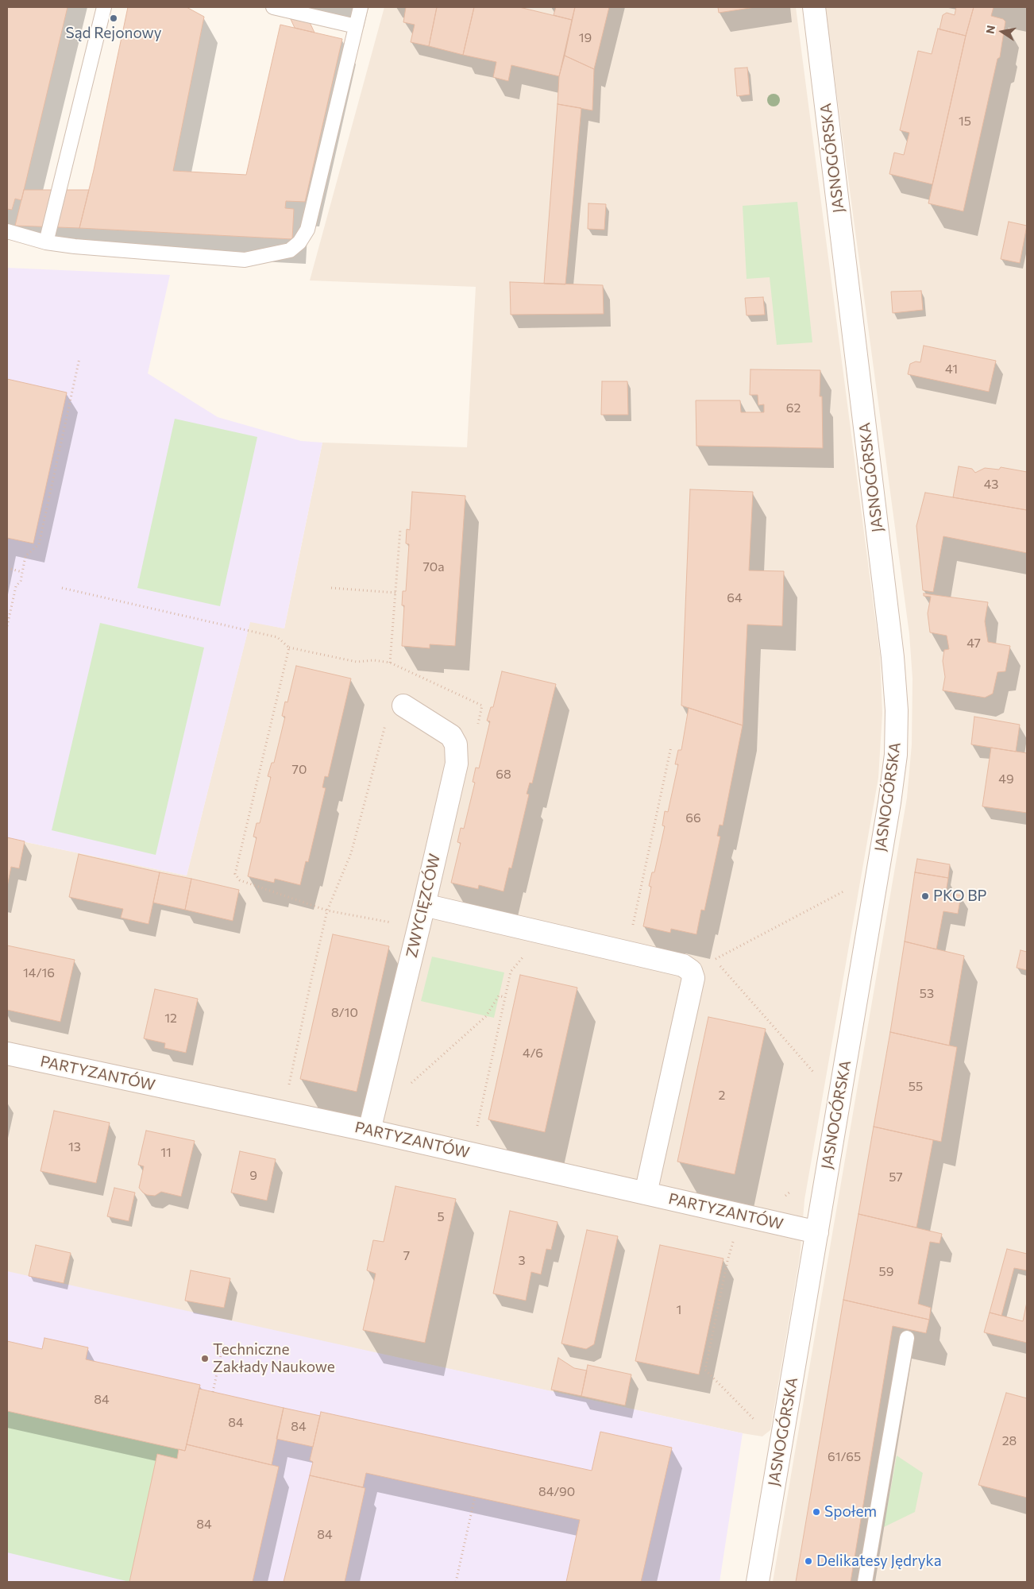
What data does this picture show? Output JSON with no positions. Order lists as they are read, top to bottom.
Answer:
{
  "streets": {
    "street": ["JASNOGÓRSKA", "ZWYCIĘZCÓW", "PARTYZANTÓW"]
  },
  "crossings": [
    ["JASNOGÓRSKA", "PARTYZANTÓW"],
    ["ZWYCIĘZCÓW", "PARTYZANTÓW"]
  ],
  "places": [
    "Sąd Rejonowy",
    "PKO BP",
    "Techniczne Zakłady Naukowe",
    "Społem",
    "Delikatesy Jędryka"
  ],
  "house_numbers": [
    "19",
    "15",
    "41",
    "62",
    "43",
    "70a",
    "64",
    "47",
    "70",
    "68",
    "49",
    "66",
    "14/16",
    "53",
    "8/10",
    "12",
    "4/6",
    "55",
    "2",
    "13",
    "11",
    "9",
    "57",
    "5",
    "7",
    "3",
    "59",
    "1",
    "84",
    "84",
    "84",
    "28",
    "61/65",
    "84/90",
    "84",
    "84"
  ],
  "north": "left"
}
